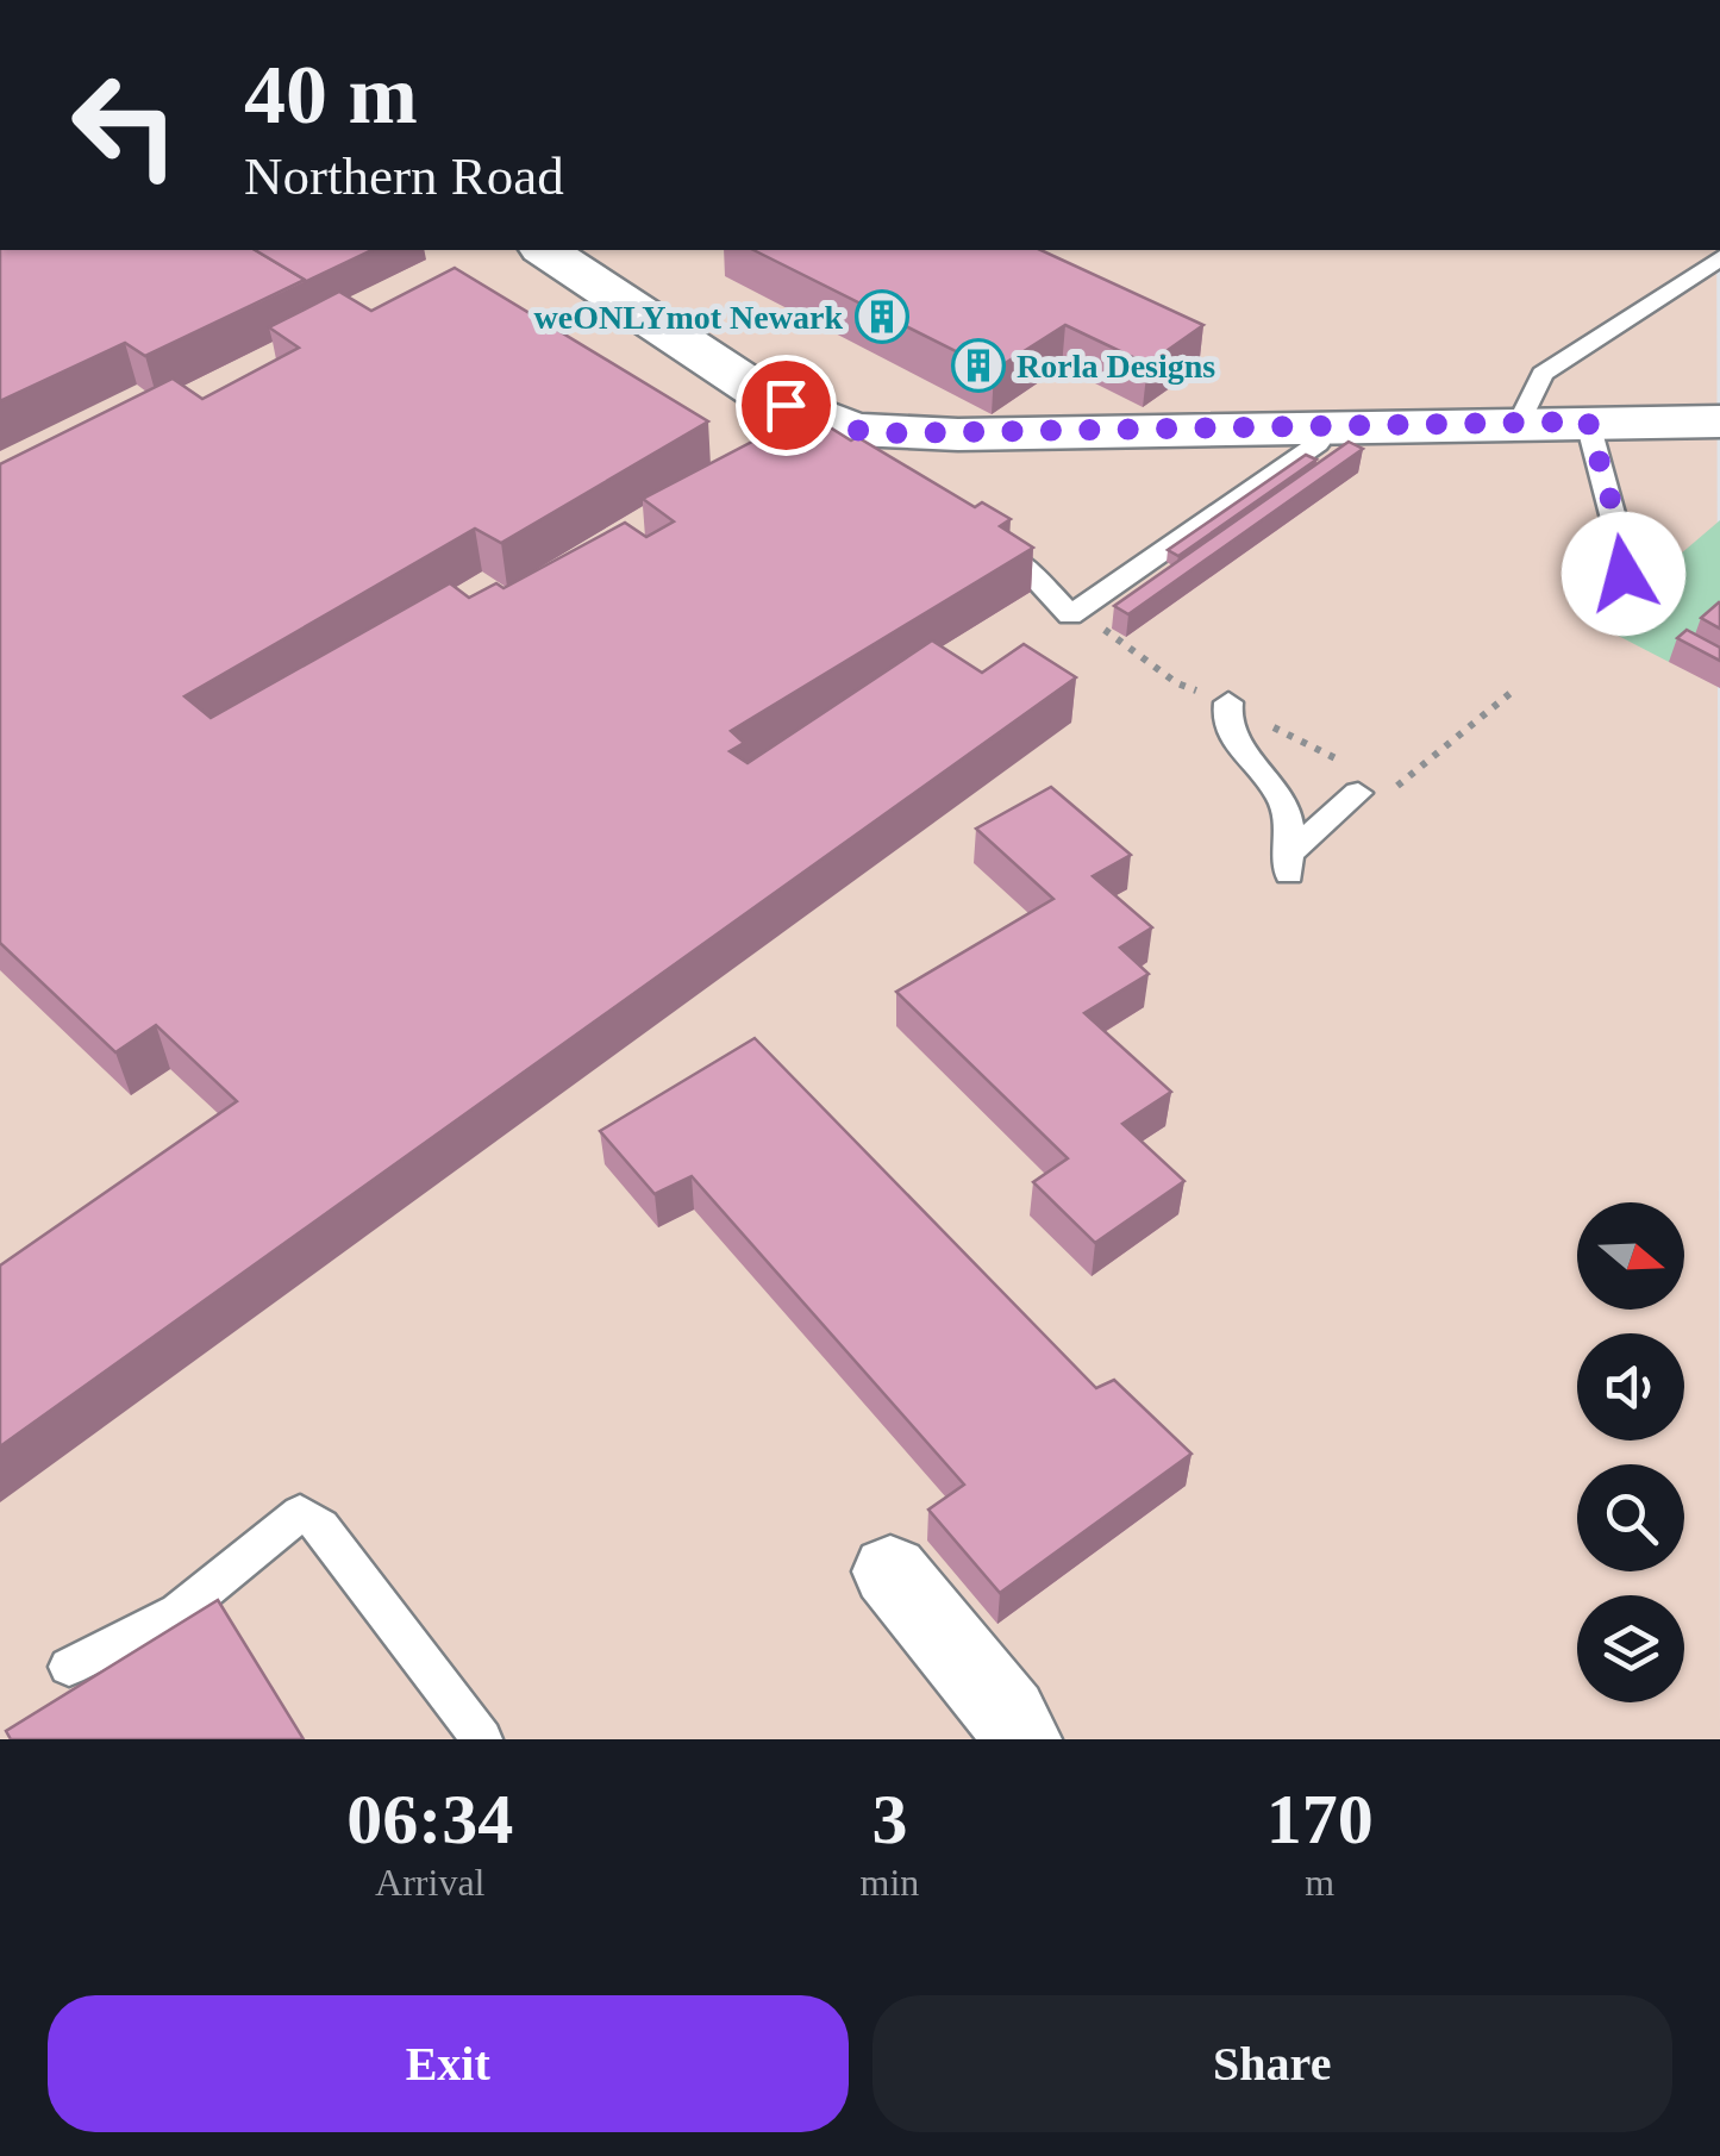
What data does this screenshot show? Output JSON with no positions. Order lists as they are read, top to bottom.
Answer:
{
  "places": {
    "building": ["weONLYmot Newark", "Rorla Designs"]
  },
  "north": "right",
  "page": {
    "turn": ["40 m", "Northern Road"],
    "eta": [
      "06:34",
      "Arrival",
      "3",
      "min",
      "170",
      "m"
    ],
    "buttons": ["Exit", "Share"]
  }
}
